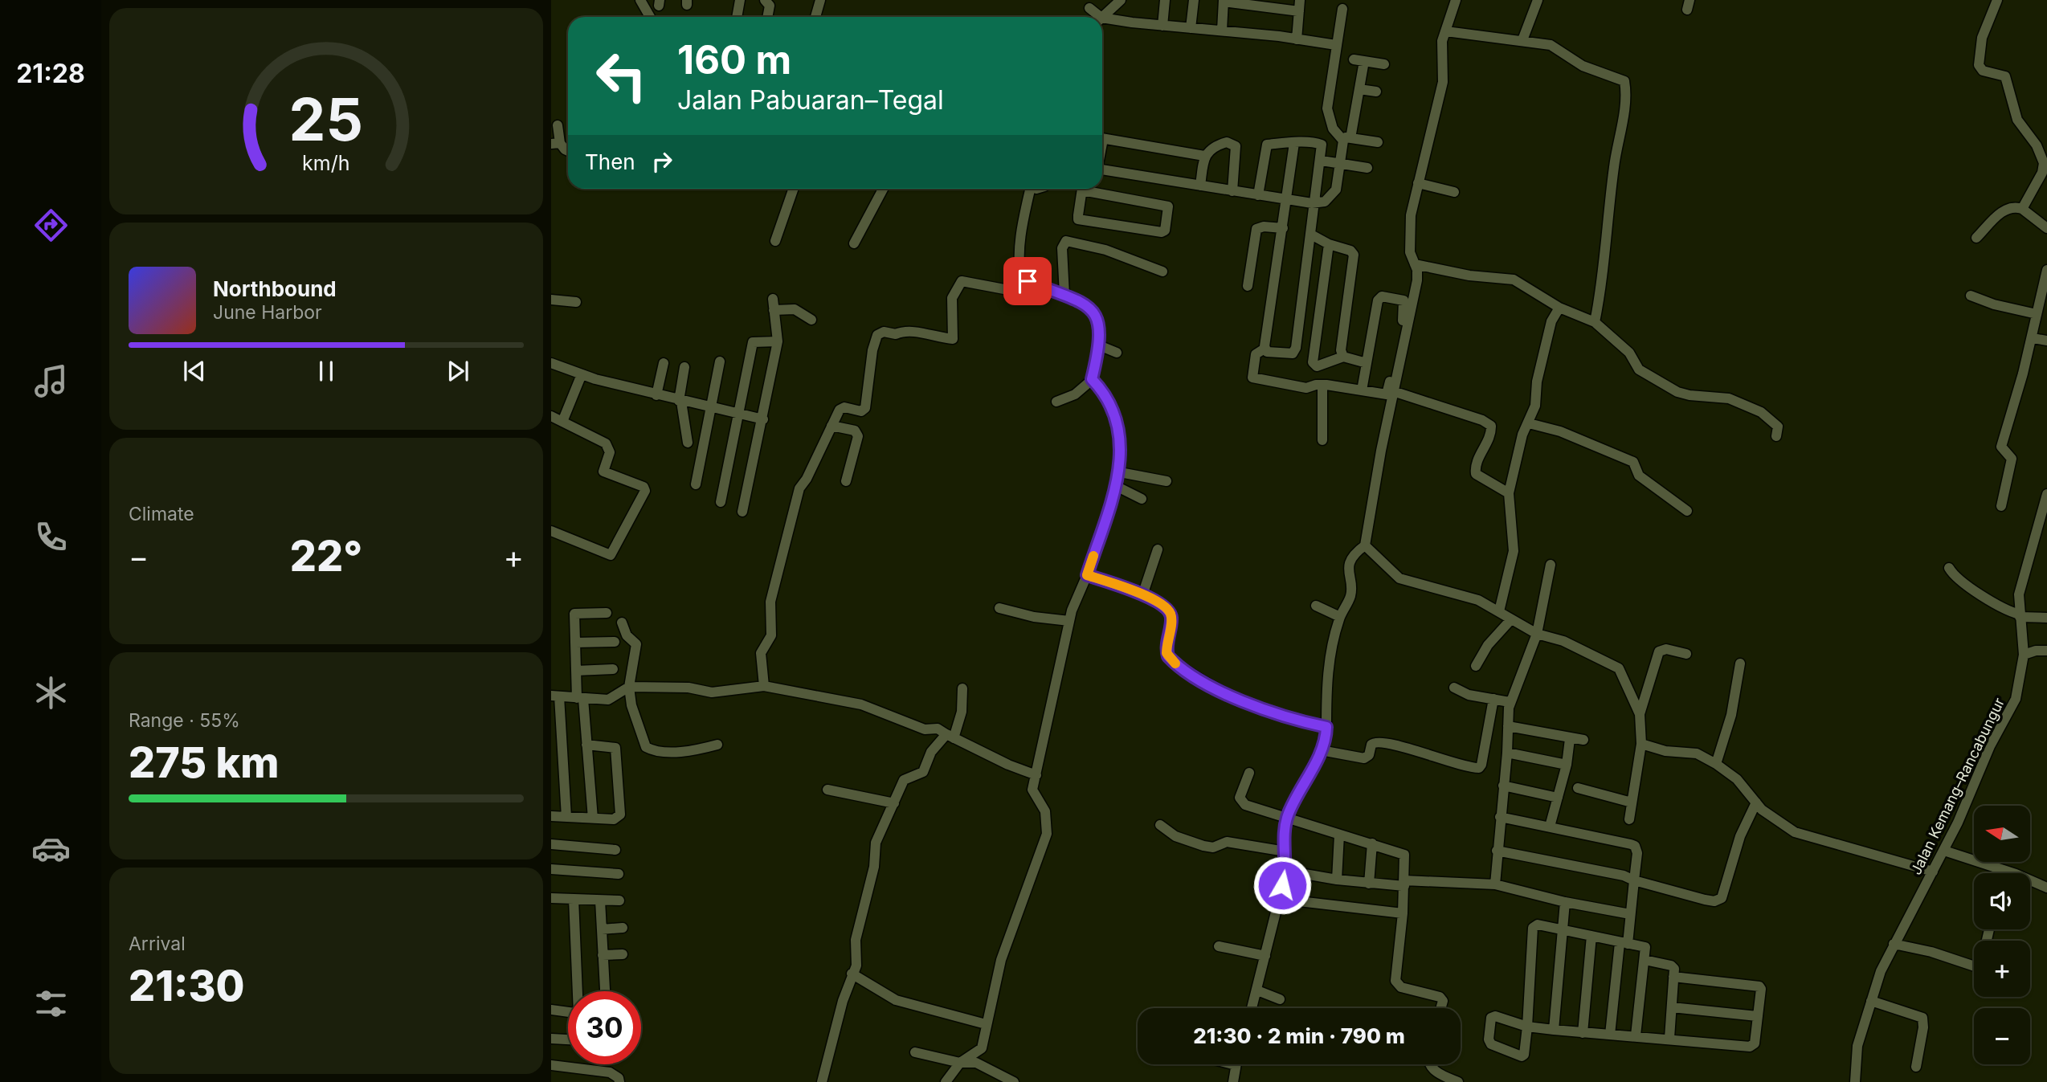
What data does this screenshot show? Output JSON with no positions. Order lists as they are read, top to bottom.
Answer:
{
  "streets": {
    "street": ["Jalan Kemang–Rancabungur"]
  },
  "north": "left",
  "page": {
    "tabs": "21:28",
    "turn": ["160 m", "Jalan Pabuaran–Tegal"],
    "then": "Then",
    "song": ["Northbound", "June Harbor"],
    "tile": [
      "Climate",
      ["Range · 55%", "275 km"],
      ["Arrival", "21:30"]
    ],
    "heat": ["−", "22°", "+"],
    "map_buttons": ["+", "−"],
    "limit": "30",
    "trip": "21:30 · 2 min · 790 m",
    "gauge": ["25", "km/h"]
  }
}
